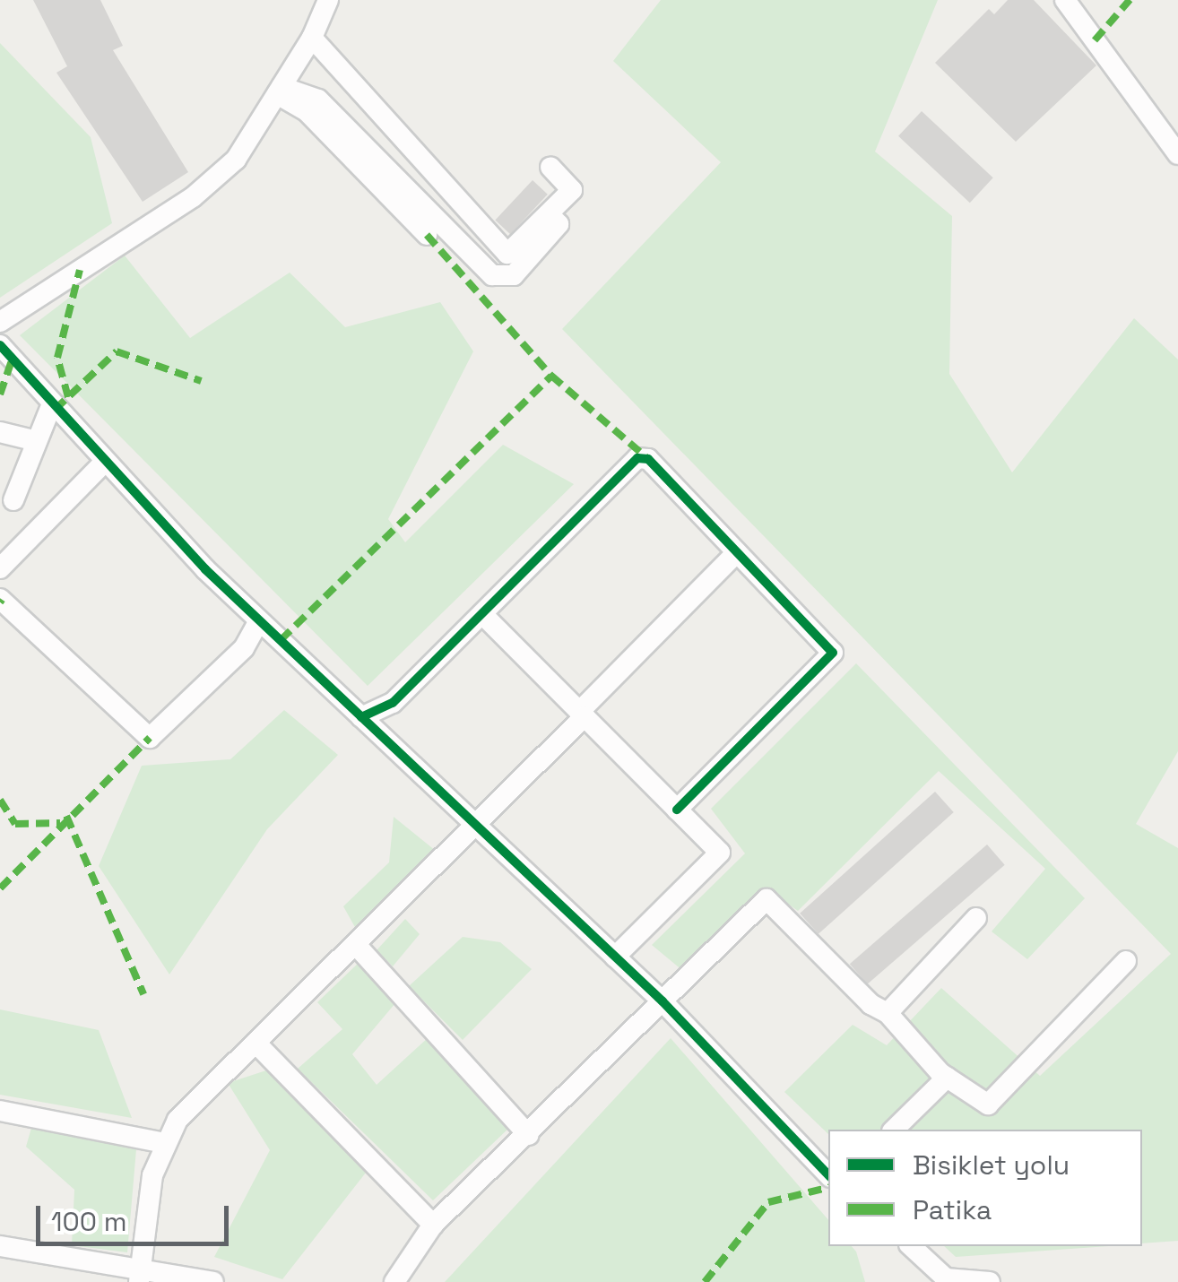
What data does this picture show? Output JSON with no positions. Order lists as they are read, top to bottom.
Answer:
{
  "legend": ["Bisiklet yolu", "Patika"],
  "scale_bar": "100 m"
}
